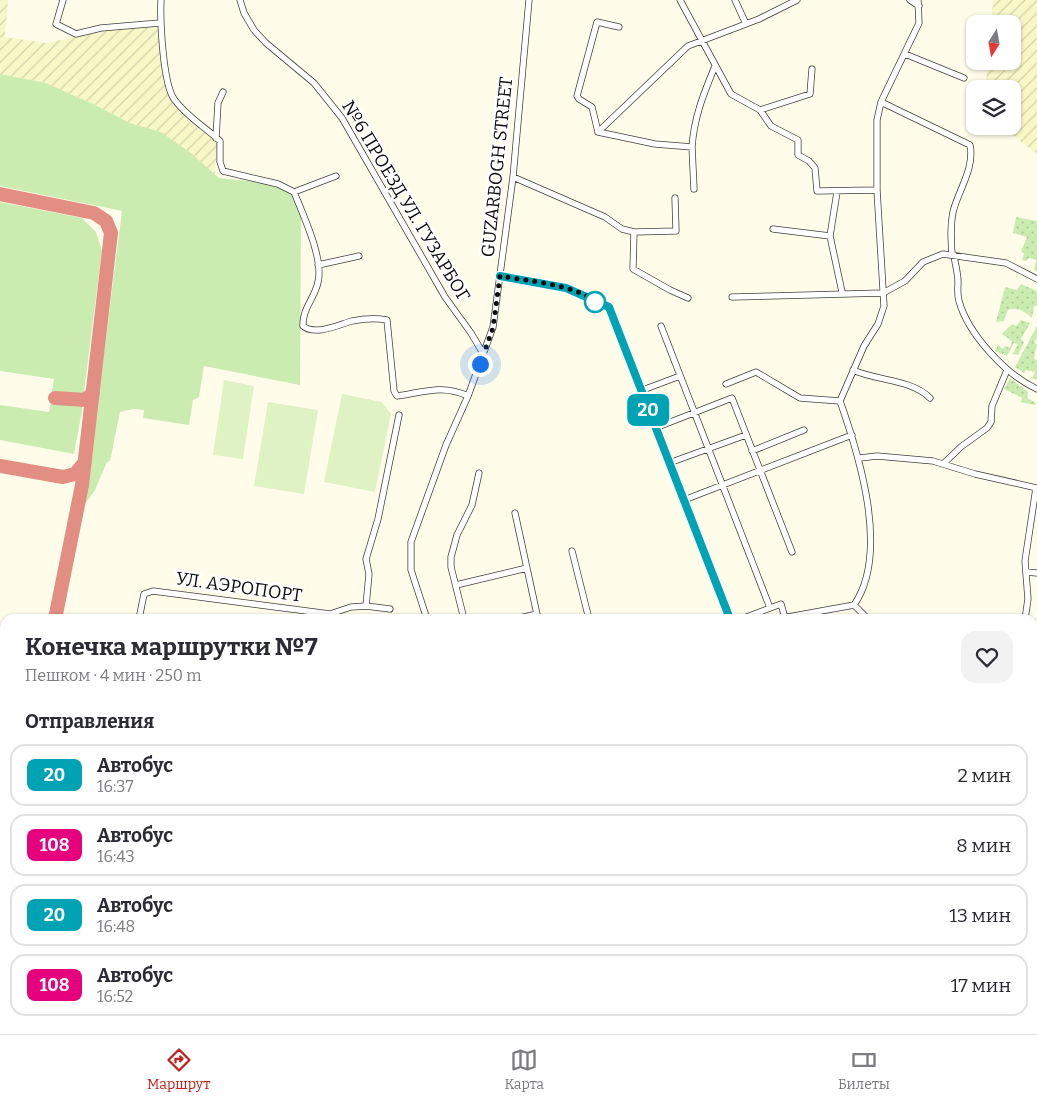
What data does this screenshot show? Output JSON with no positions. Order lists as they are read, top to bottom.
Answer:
{
  "streets": {
    "street": ["GUZARBOGH STREET", "№6 ПРОЕЗД УЛ. ГУЗАРБОГ", "УЛ. АЭРОПОРТ"]
  },
  "crossings": [
    ["GUZARBOGH STREET", "№6 ПРОЕЗД УЛ. ГУЗАРБОГ"]
  ],
  "lines": ["bus line 20"],
  "north": "bottom",
  "page": {
    "on_map": "20",
    "heading": [
      ["Конечка маршрутки №7", "Пешком · 4 мин · 250 m"],
      "Отправления"
    ],
    "list": [
      {
        "mark": "20",
        "name": "Автобус",
        "note": "16:37",
        "value": "2 мин"
      },
      {
        "mark": "108",
        "name": "Автобус",
        "note": "16:43",
        "value": "8 мин"
      },
      {
        "mark": "20",
        "name": "Автобус",
        "note": "16:48",
        "value": "13 мин"
      },
      {
        "mark": "108",
        "name": "Автобус",
        "note": "16:52",
        "value": "17 мин"
      }
    ],
    "tabs": ["Маршрут", "Карта", "Билеты"]
  }
}
